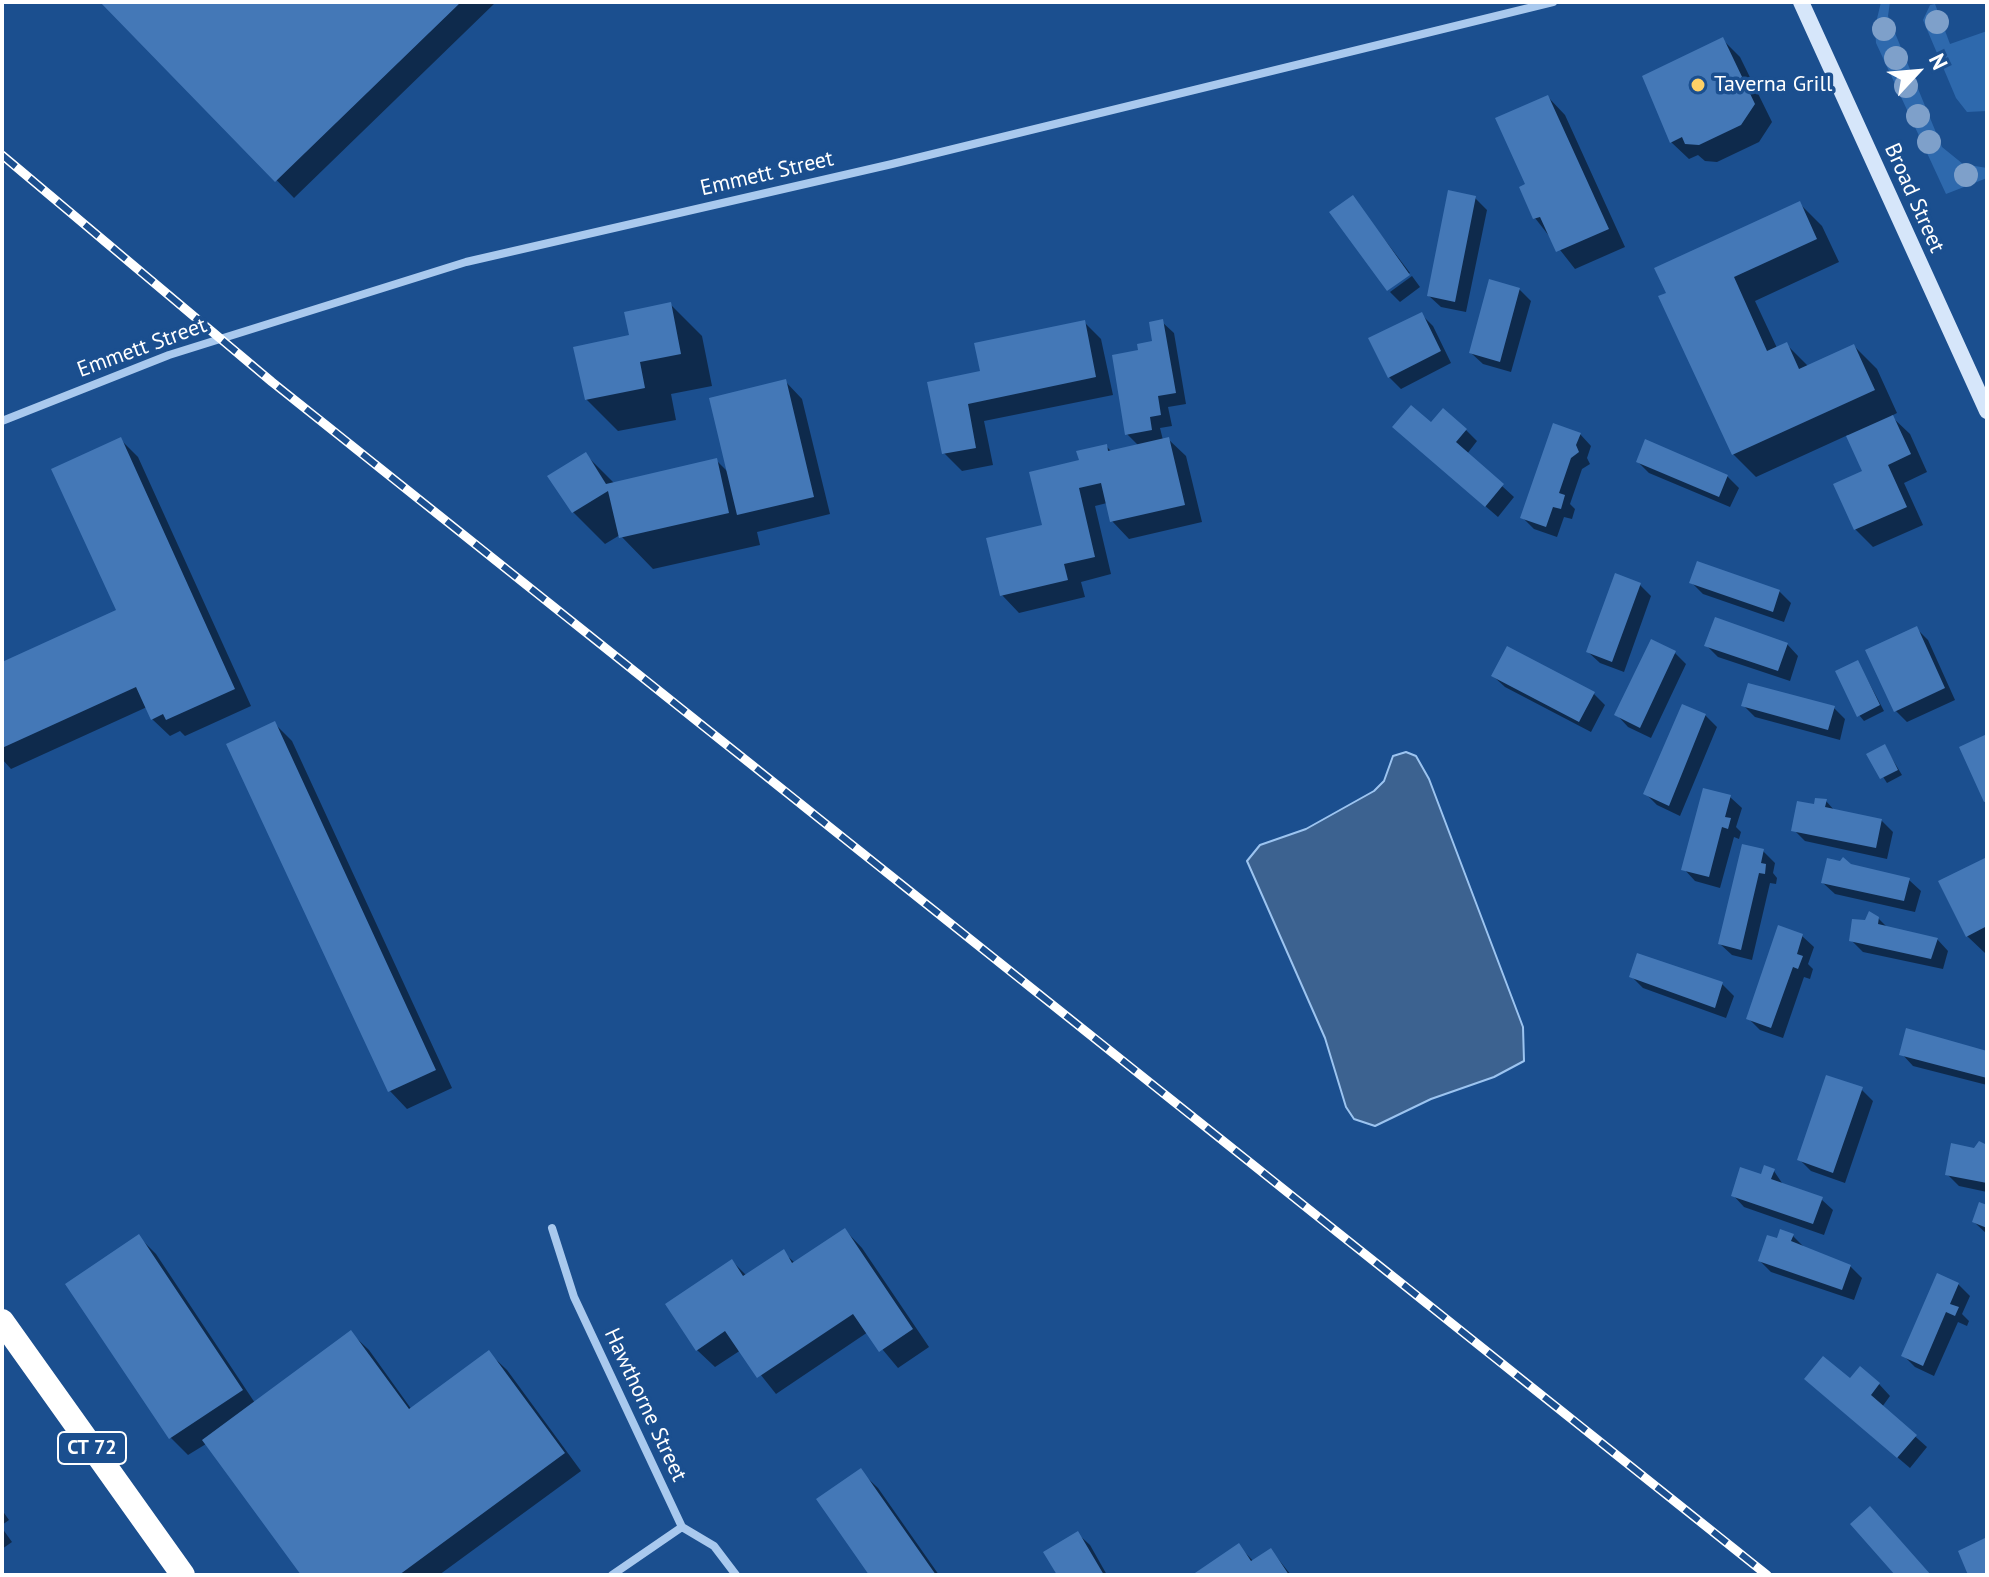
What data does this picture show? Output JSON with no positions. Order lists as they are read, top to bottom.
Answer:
{
  "streets": {
    "highway": ["CT 72"],
    "main road": ["Broad Street"],
    "street": ["Emmett Street", "Hawthorne Street"]
  },
  "places": ["Taverna Grill"],
  "north": "top right"
}
